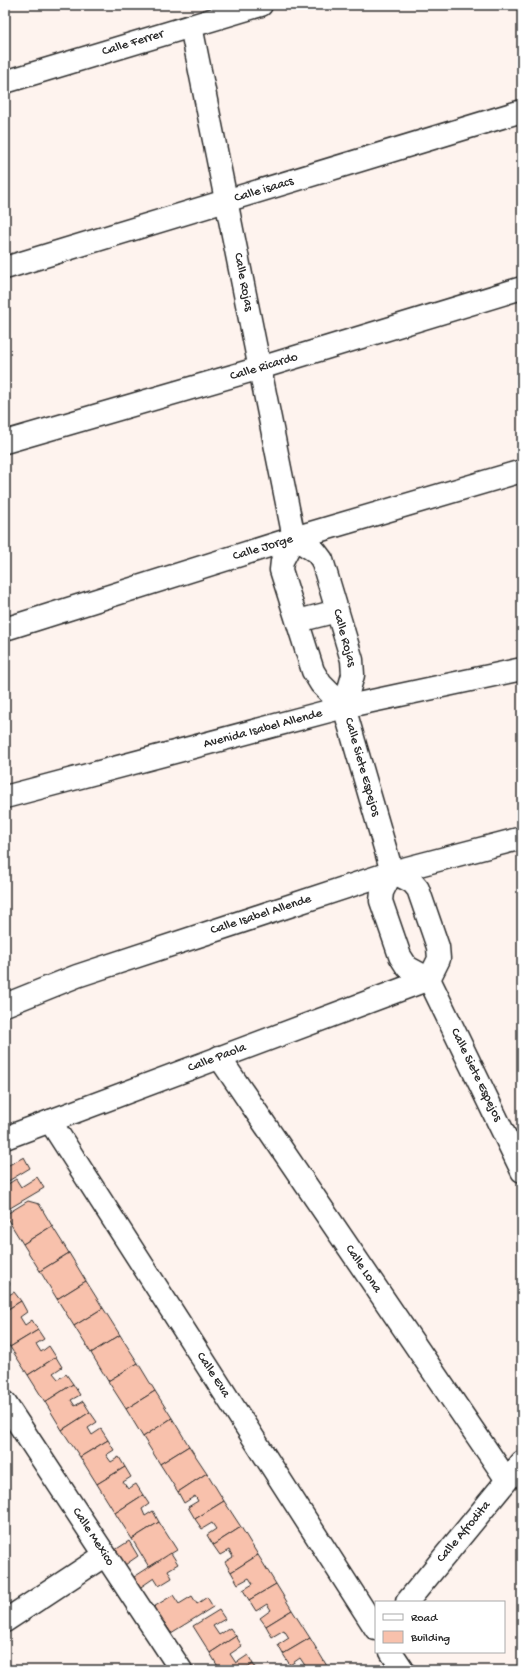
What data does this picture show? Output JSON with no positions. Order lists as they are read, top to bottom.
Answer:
{
  "streets": {
    "street": [
      "Calle Ferrer",
      "Calle isaacs",
      "Calle Rojas",
      "Calle Ricardo",
      "Calle Jorge",
      "Avenida Isabel Allende",
      "Calle Siete Espejos",
      "Calle Isabel Allende",
      "Calle Paola",
      "Calle Lona",
      "Calle Eva",
      "Calle Afrodita",
      "Calle Mexico"
    ]
  },
  "crossings": [
    ["Calle Ferrer", "Calle Rojas"],
    ["Calle isaacs", "Calle Rojas"],
    ["Calle Rojas", "Calle Ricardo"],
    ["Calle Rojas", "Calle Jorge"],
    ["Calle Rojas", "Avenida Isabel Allende"],
    ["Calle Rojas", "Calle Siete Espejos"],
    ["Avenida Isabel Allende", "Calle Siete Espejos"],
    ["Calle Siete Espejos", "Calle Isabel Allende"],
    ["Calle Siete Espejos", "Calle Paola"],
    ["Calle Paola", "Calle Lona"],
    ["Calle Paola", "Calle Eva"],
    ["Calle Lona", "Calle Afrodita"]
  ],
  "legend": ["Road", "Building"]
}
